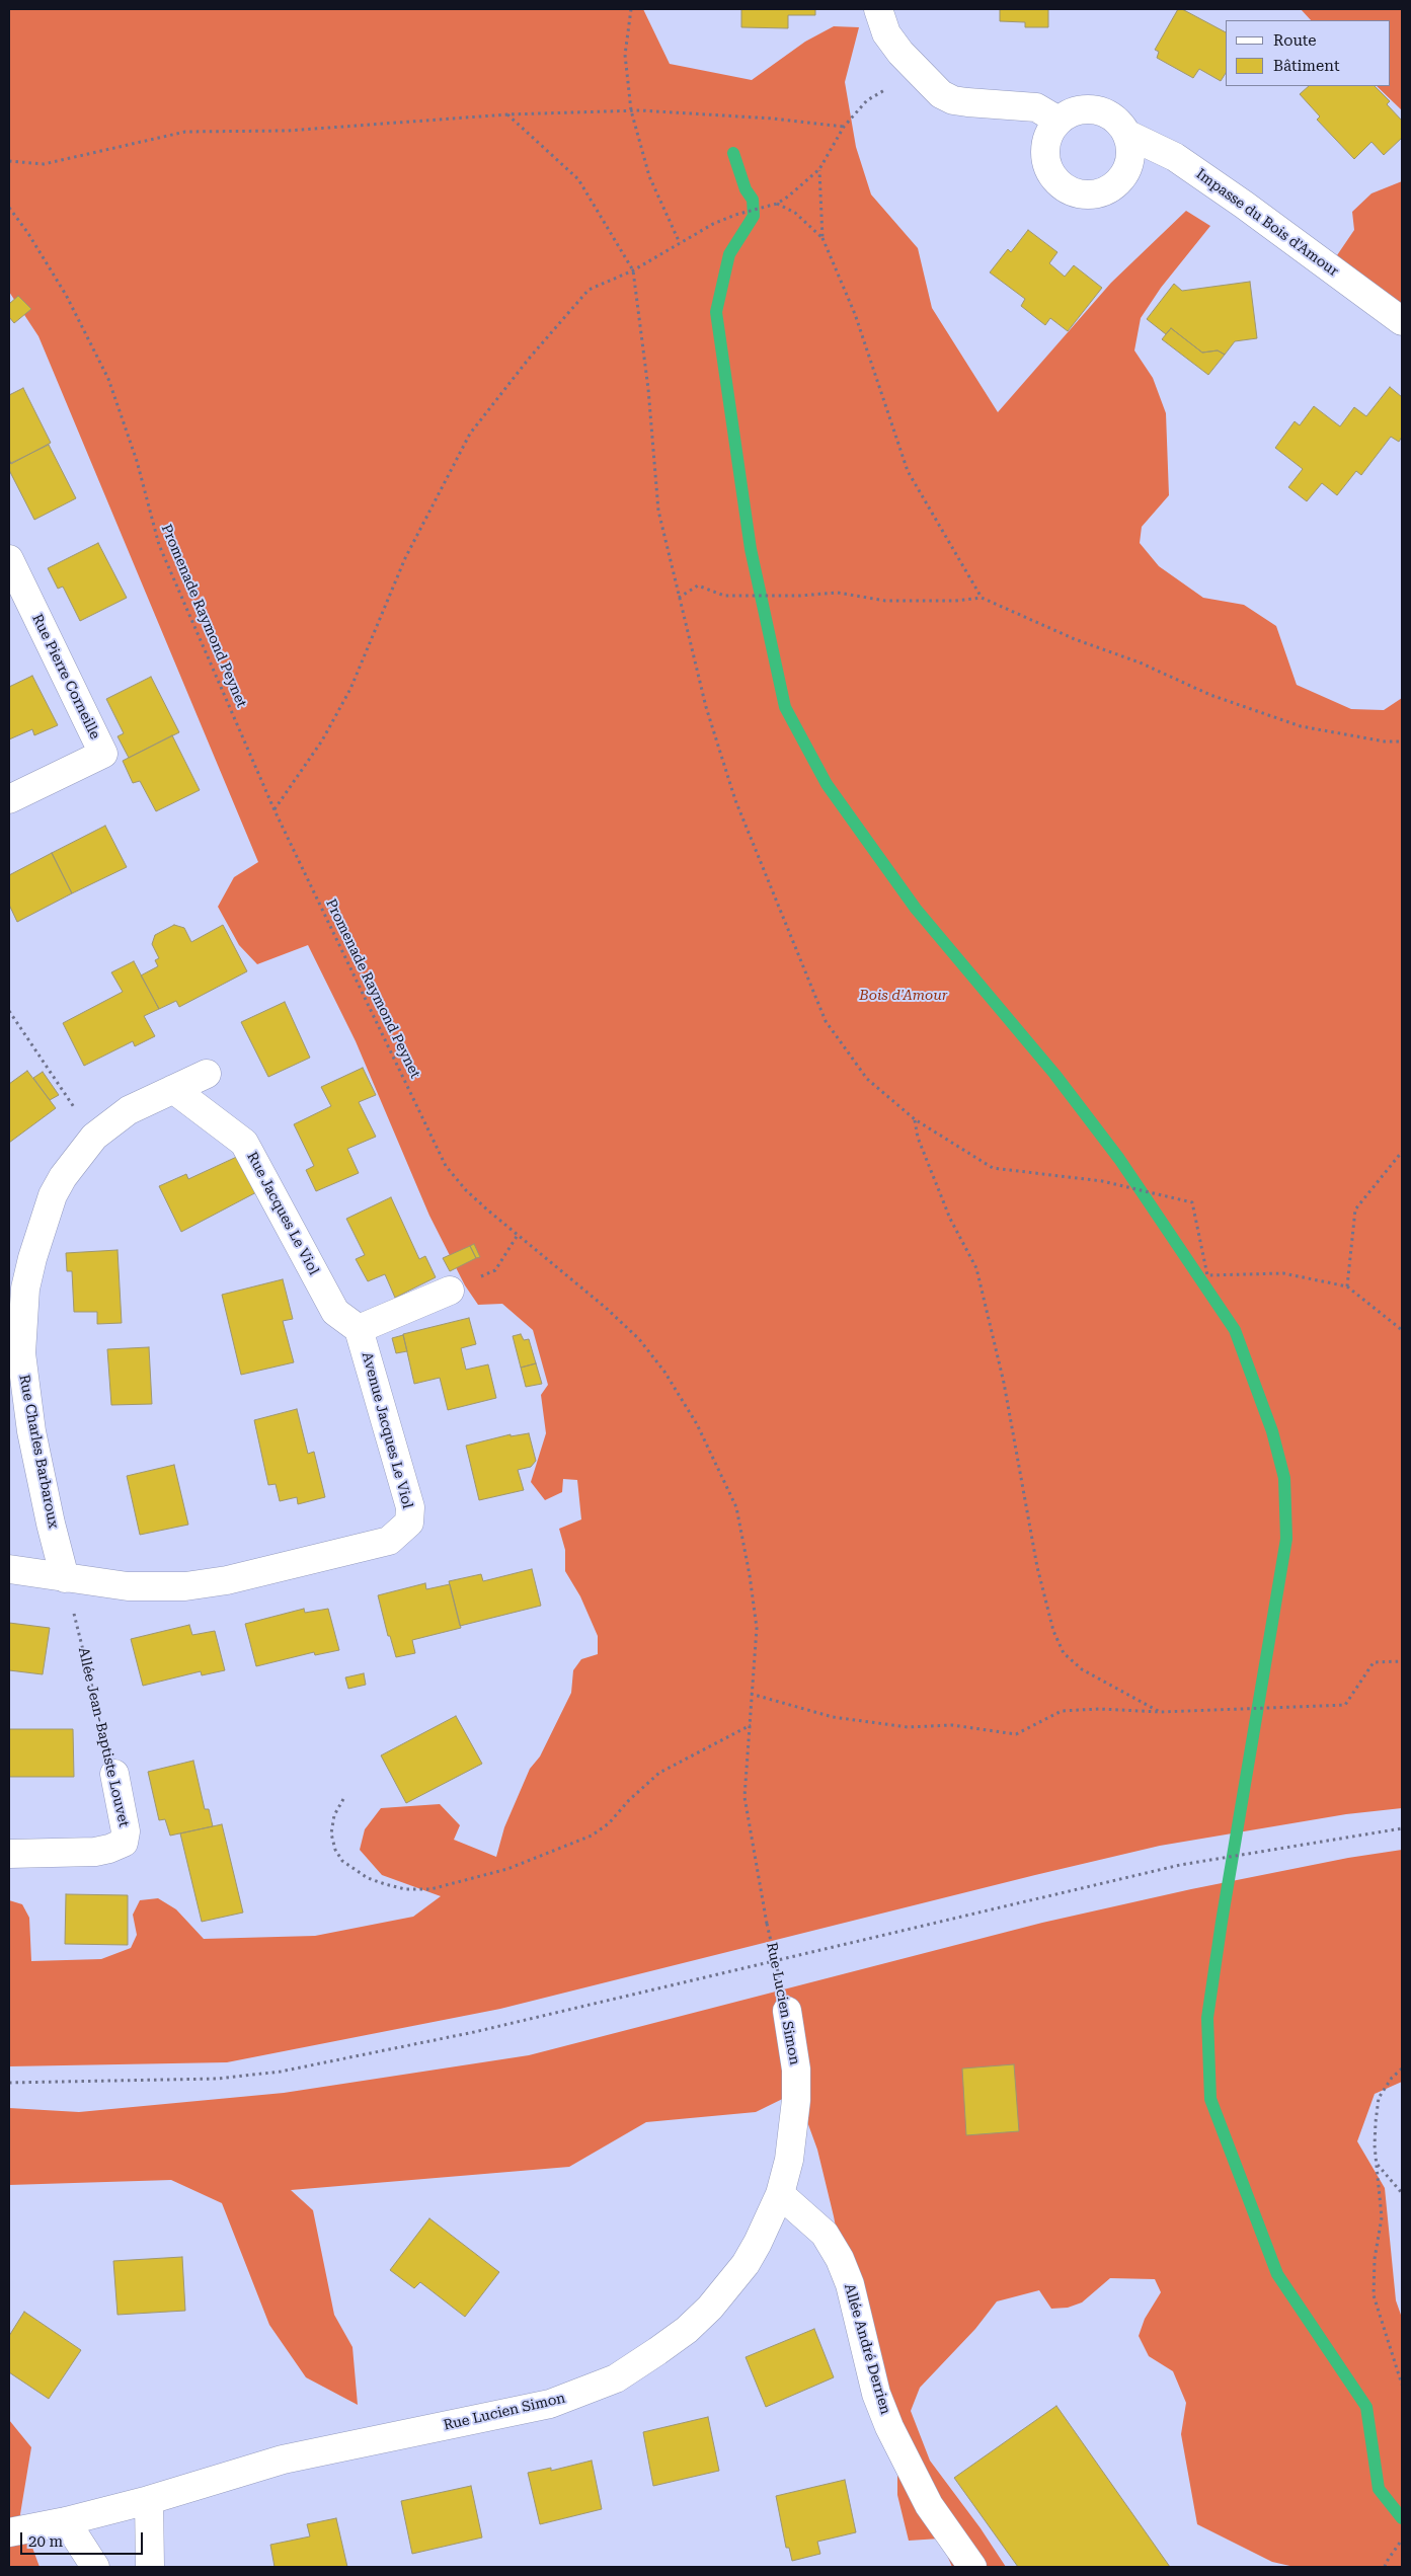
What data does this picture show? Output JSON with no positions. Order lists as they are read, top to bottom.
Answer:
{
  "streets": {
    "street": [
      "Impasse du Bois d'Amour",
      "Rue Pierre Corneille",
      "Rue Jacques Le Viol",
      "Avenue Jacques Le Viol",
      "Rue Charles Barbaroux",
      "Allée Jean-Baptiste Louvet",
      "Rue Lucien Simon",
      "Allée André Derrien"
    ],
    "path": ["Promenade Raymond Peynet"]
  },
  "crossings": [
    ["Promenade Raymond Peynet", "Rue Lucien Simon"],
    ["Rue Jacques Le Viol", "Avenue Jacques Le Viol"],
    ["Rue Jacques Le Viol", "Rue Charles Barbaroux"],
    ["Avenue Jacques Le Viol", "Rue Charles Barbaroux"],
    ["Avenue Jacques Le Viol", "Allée Jean-Baptiste Louvet"],
    ["Rue Charles Barbaroux", "Allée Jean-Baptiste Louvet"],
    ["Rue Lucien Simon", "Allée André Derrien"]
  ],
  "parks": ["Bois d'Amour"],
  "legend": ["Route", "Bâtiment"],
  "scale_bar": "20 m"
}
